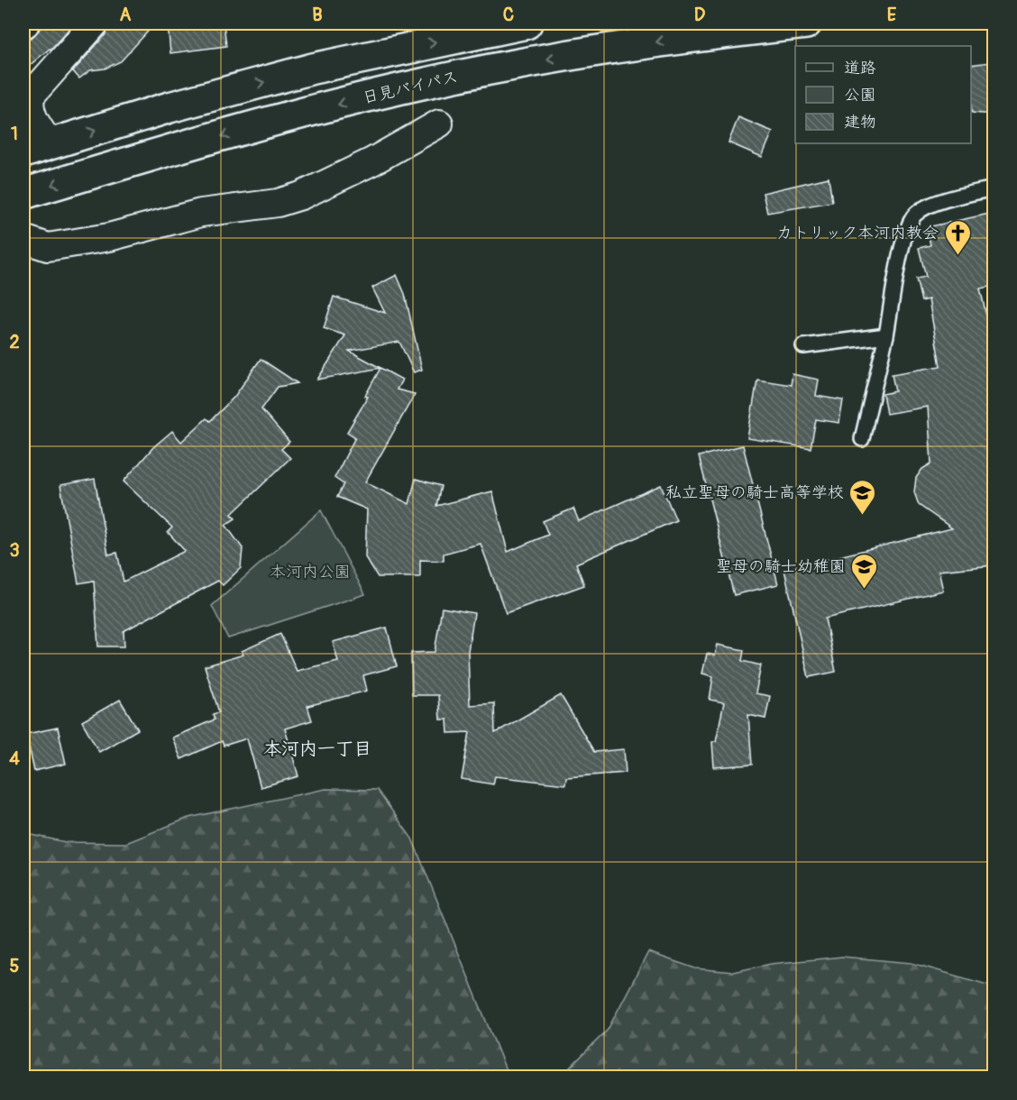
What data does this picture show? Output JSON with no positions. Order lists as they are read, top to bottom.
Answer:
{
  "streets": {
    "highway": ["日見バイパス"]
  },
  "districts": ["本河内一丁目"],
  "parks": ["本河内公園"],
  "places": {
    "church": ["カトリック本河内教会"],
    "school or university": ["私立聖母の騎士高等学校", "聖母の騎士幼稚園"]
  },
  "legend": ["道路", "公園", "建物"],
  "grid": {
    "columns": [
      "A",
      "B",
      "C",
      "D",
      "E"
    ],
    "rows": [
      "1",
      "2",
      "3",
      "4",
      "5"
    ]
  }
}
